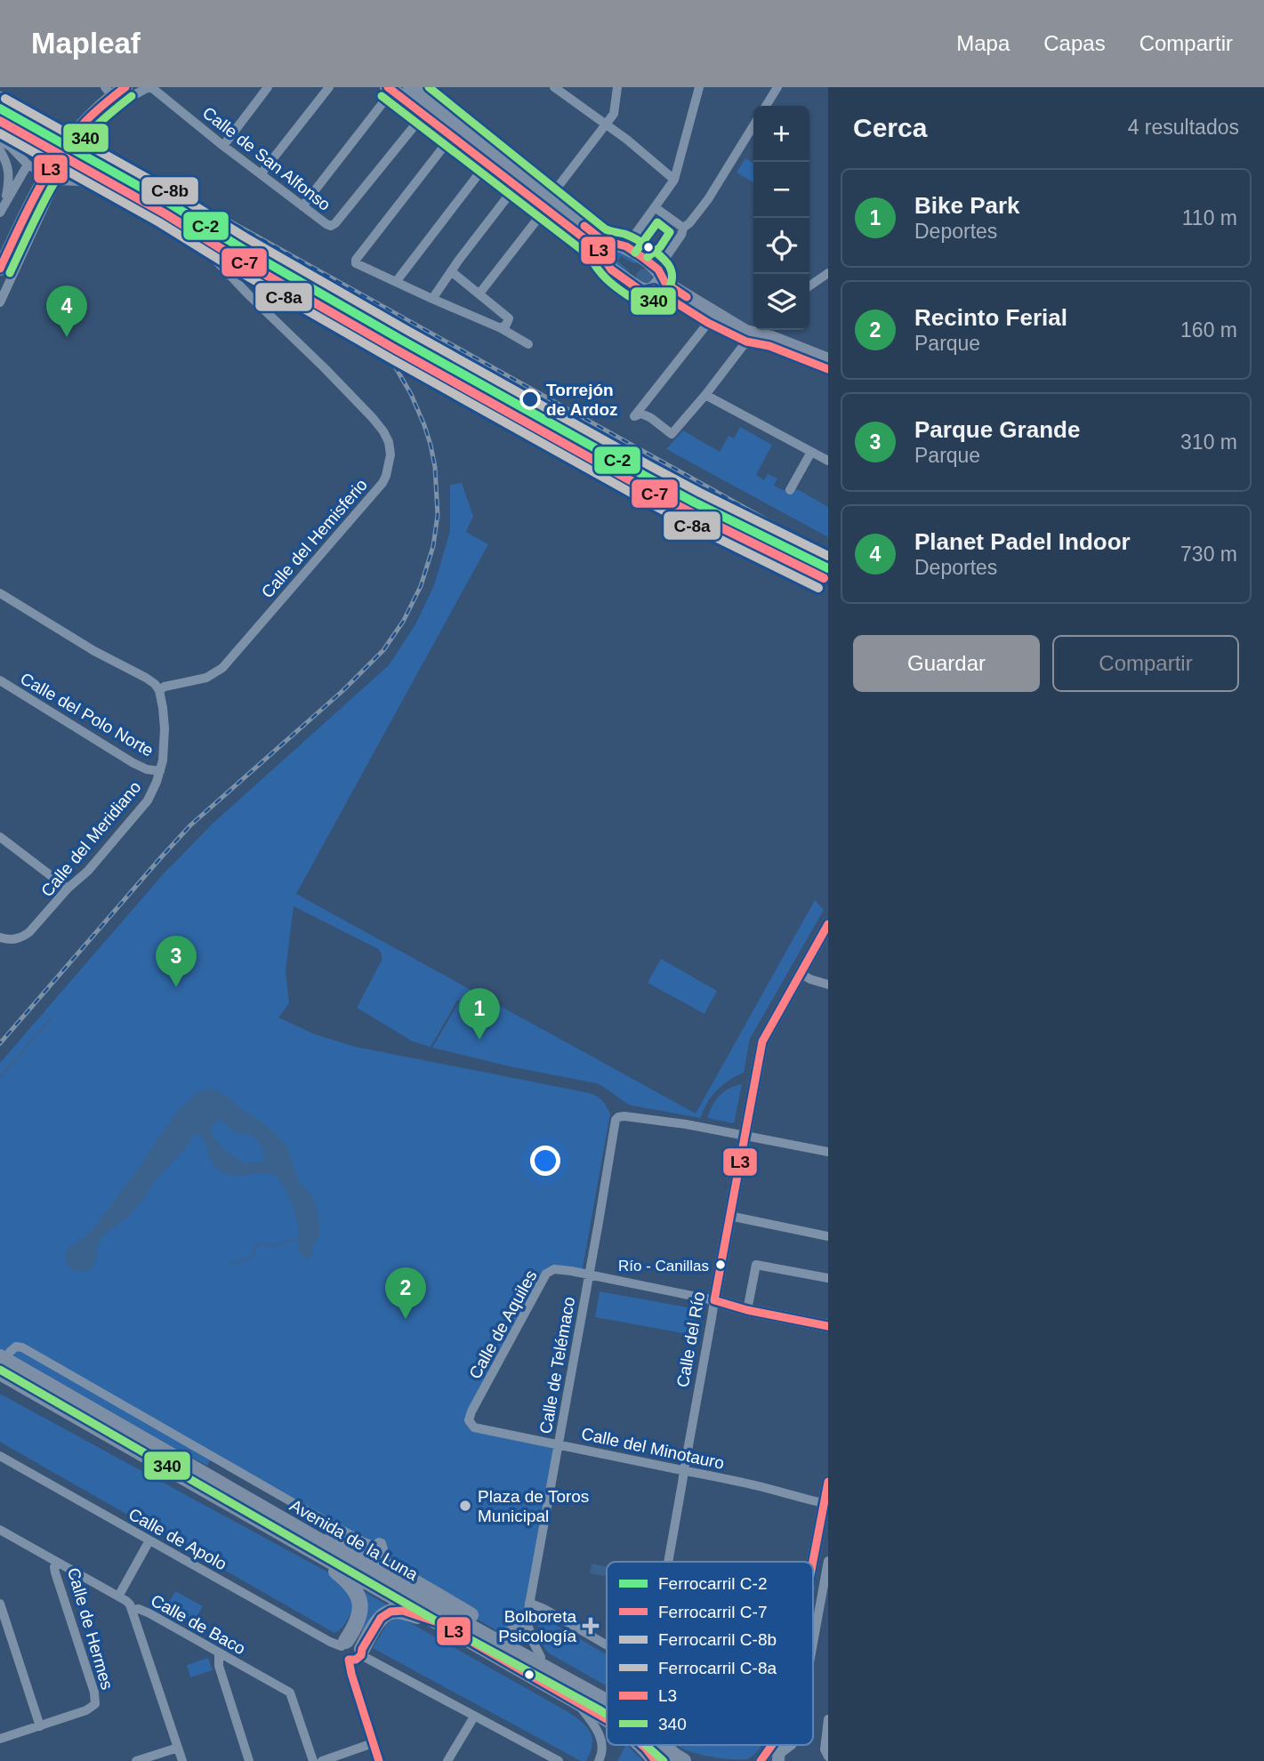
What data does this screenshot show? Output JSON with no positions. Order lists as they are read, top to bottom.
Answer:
{
  "streets": {
    "main road": ["Avenida de la Luna"],
    "street": [
      "Calle de San Alfonso",
      "Calle del Hemisferio",
      "Calle del Polo Norte",
      "Calle del Meridiano",
      "Calle de Aquiles",
      "Calle del Río",
      "Calle de Telémaco",
      "Calle del Minotauro",
      "Calle de Apolo",
      "Calle de Baco",
      "Calle de Hermes"
    ]
  },
  "crossings": [
    ["Calle del Hemisferio", "Calle del Meridiano"],
    ["Calle del Polo Norte", "Calle del Meridiano"],
    ["Calle de Aquiles", "Calle de Telémaco"],
    ["Calle de Aquiles", "Calle del Minotauro"],
    ["Calle del Río", "Calle de Telémaco"],
    ["Calle del Río", "Calle del Minotauro"],
    ["Calle de Telémaco", "Calle del Minotauro"],
    ["Calle de Baco", "Calle de Hermes"]
  ],
  "places": {
    "other": ["Torrejón de Ardoz", "Río - Canillas", "Plaza de Toros Municipal"],
    "health": ["Bolboreta Psicología"]
  },
  "lines": [
    "transit line L3",
    "transit line 340",
    "rail line C-8b",
    "rail line C-2",
    "rail line C-7",
    "rail line C-8a"
  ],
  "legend": [
    "Ferrocarril C-2",
    "Ferrocarril C-7",
    "Ferrocarril C-8b",
    "Ferrocarril C-8a",
    "L3",
    "340"
  ],
  "page": {
    "header": "Mapleaf",
    "nav": ["Mapa", "Capas", "Compartir"],
    "heading": ["Cerca", "4 resultados"],
    "map_buttons": ["+", "−"],
    "list": [
      {
        "mark": "1",
        "name": "Bike Park",
        "note": "Deportes",
        "value": "110 m"
      },
      {
        "mark": "2",
        "name": "Recinto Ferial",
        "note": "Parque",
        "value": "160 m"
      },
      {
        "mark": "3",
        "name": "Parque Grande",
        "note": "Parque",
        "value": "310 m"
      },
      {
        "mark": "4",
        "name": "Planet Padel Indoor",
        "note": "Deportes",
        "value": "730 m"
      }
    ],
    "pins": [
      "4",
      "3",
      "1",
      "2"
    ],
    "buttons": ["Guardar", "Compartir"]
  }
}
